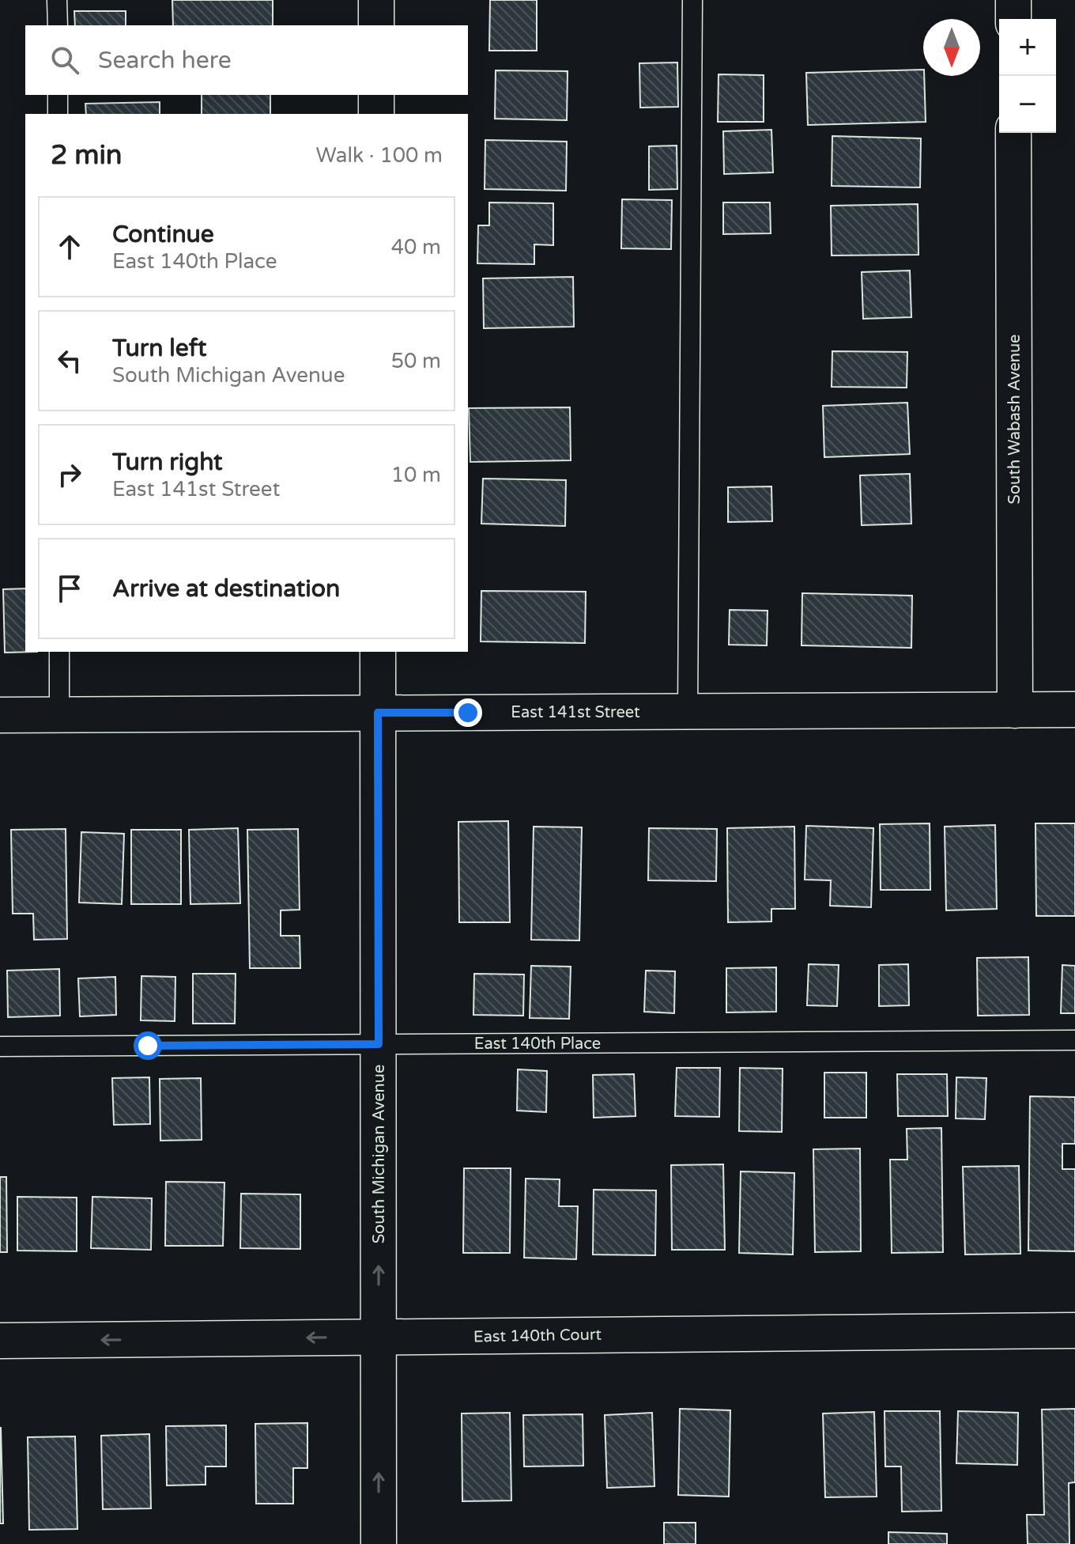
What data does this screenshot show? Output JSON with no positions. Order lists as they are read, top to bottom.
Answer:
{
  "streets": {
    "street": [
      "South Wabash Avenue",
      "East 141st Street",
      "South Michigan Avenue",
      "East 140th Court"
    ],
    "lane": ["East 140th Place"]
  },
  "crossings": [
    ["South Wabash Avenue", "East 141st Street"],
    ["East 141st Street", "South Michigan Avenue"],
    ["East 140th Place", "South Michigan Avenue"],
    ["South Michigan Avenue", "East 140th Court"]
  ],
  "one_way": ["South Michigan Avenue", "East 140th Court"],
  "north": "bottom",
  "page": {
    "map_buttons": ["+", "−"],
    "search": "Search here",
    "heading": ["2 min", "Walk · 100 m"],
    "list": [
      ["Continue", "East 140th Place", "40 m"],
      ["Turn left", "South Michigan Avenue", "50 m"],
      ["Turn right", "East 141st Street", "10 m"],
      "Arrive at destination"
    ]
  }
}
